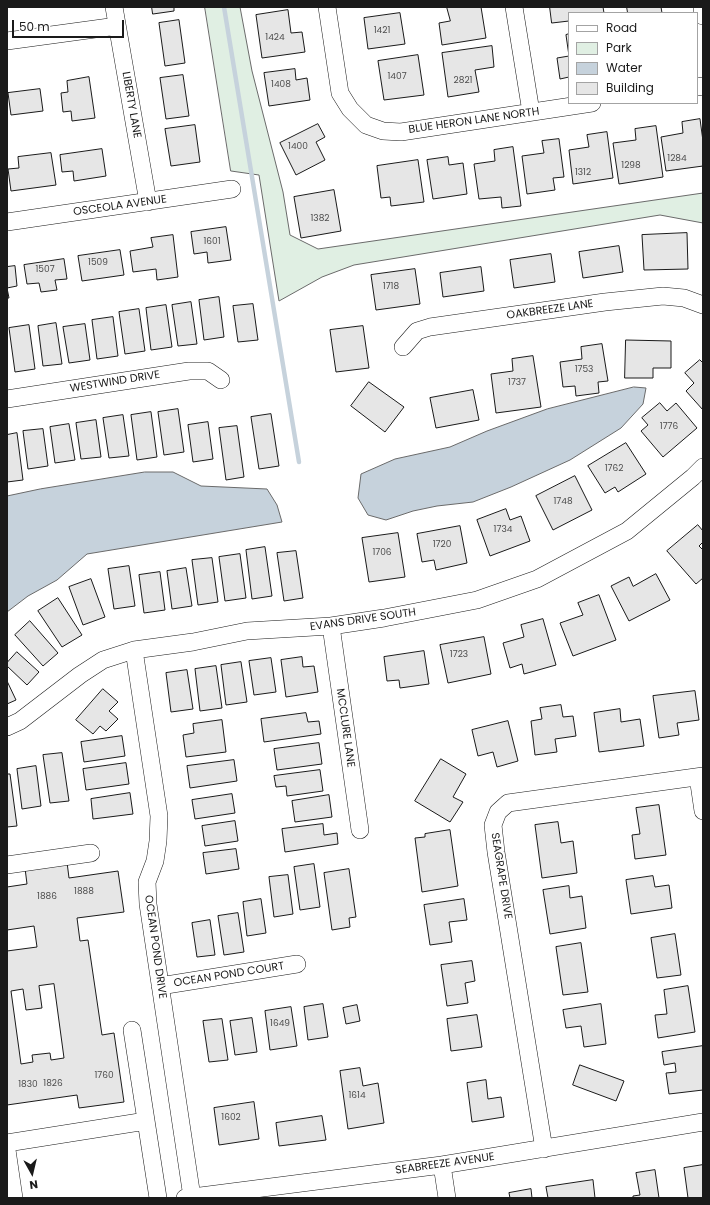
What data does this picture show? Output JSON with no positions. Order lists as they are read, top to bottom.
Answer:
{
  "streets": {
    "street": [
      "LIBERTY LANE",
      "BLUE HERON LANE NORTH",
      "OSCEOLA AVENUE",
      "OAKBREEZE LANE",
      "WESTWIND DRIVE",
      "EVANS DRIVE SOUTH",
      "MCCLURE LANE",
      "SEAGRAPE DRIVE",
      "OCEAN POND DRIVE",
      "OCEAN POND COURT",
      "SEABREEZE AVENUE"
    ]
  },
  "crossings": [
    ["LIBERTY LANE", "OSCEOLA AVENUE"],
    ["EVANS DRIVE SOUTH", "MCCLURE LANE"],
    ["EVANS DRIVE SOUTH", "OCEAN POND DRIVE"],
    ["SEAGRAPE DRIVE", "SEABREEZE AVENUE"],
    ["OCEAN POND DRIVE", "OCEAN POND COURT"],
    ["OCEAN POND DRIVE", "SEABREEZE AVENUE"]
  ],
  "house_numbers": [
    "1421",
    "1424",
    "1407",
    "2821",
    "1408",
    "1400",
    "1284",
    "1298",
    "1312",
    "1382",
    "1601",
    "1509",
    "1507",
    "1718",
    "1753",
    "1737",
    "1776",
    "1762",
    "1748",
    "1734",
    "1720",
    "1706",
    "1723",
    "1888",
    "1886",
    "1649",
    "1760",
    "1826",
    "1830",
    "1614",
    "1602"
  ],
  "legend": [
    "Road",
    "Park",
    "Water",
    "Building"
  ],
  "scale_bar": "50 m",
  "north": "bottom"
}
